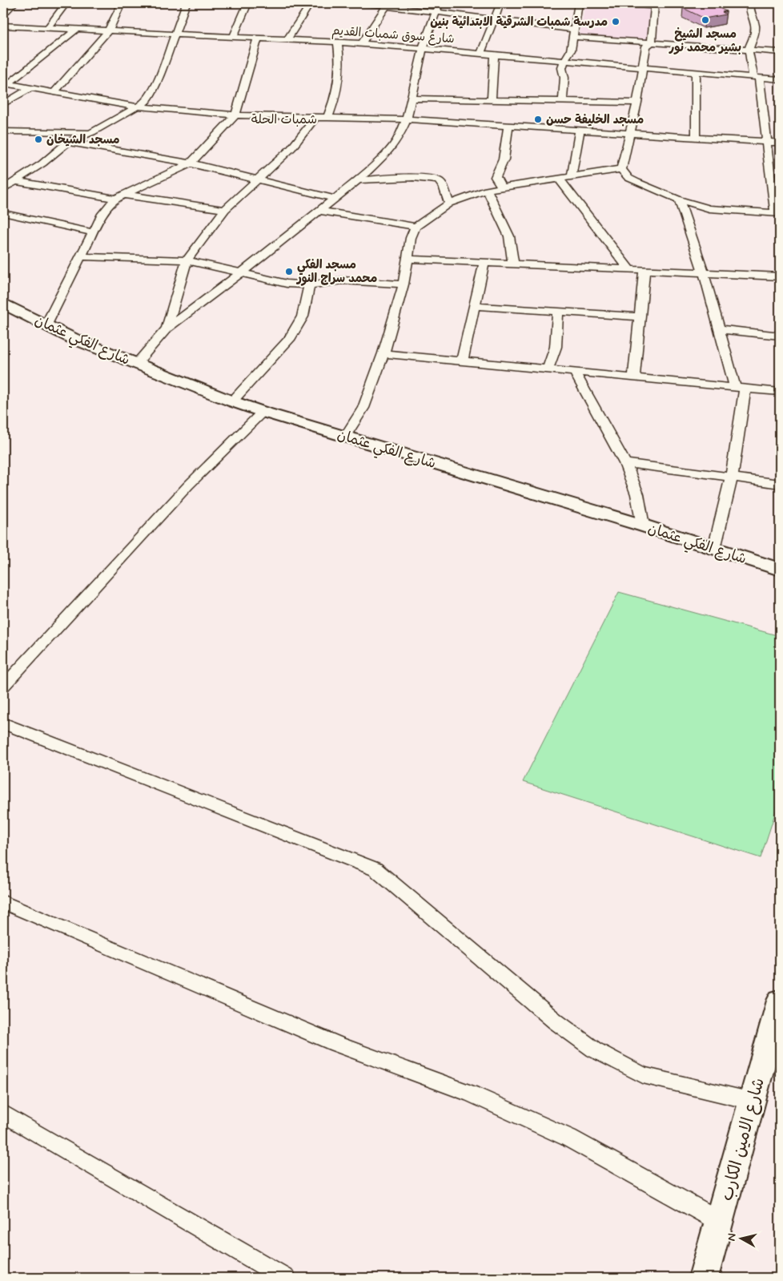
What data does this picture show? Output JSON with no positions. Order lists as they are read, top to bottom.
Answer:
{
  "streets": {
    "street": ["شارع سوق شمبات القديم", "شارع الفكي عثمان", "شارع الامين الكارب"]
  },
  "districts": ["شمبات الحلة"],
  "places": [
    "مسجد الشيخ بشير محمد نور",
    "مدرسة شمبات الشرقية الابتدائية بنين",
    "مسجد الخليفة حسن",
    "مسجد الشيخان",
    "مسجد الفكي محمد سراج النور"
  ],
  "north": "left"
}
